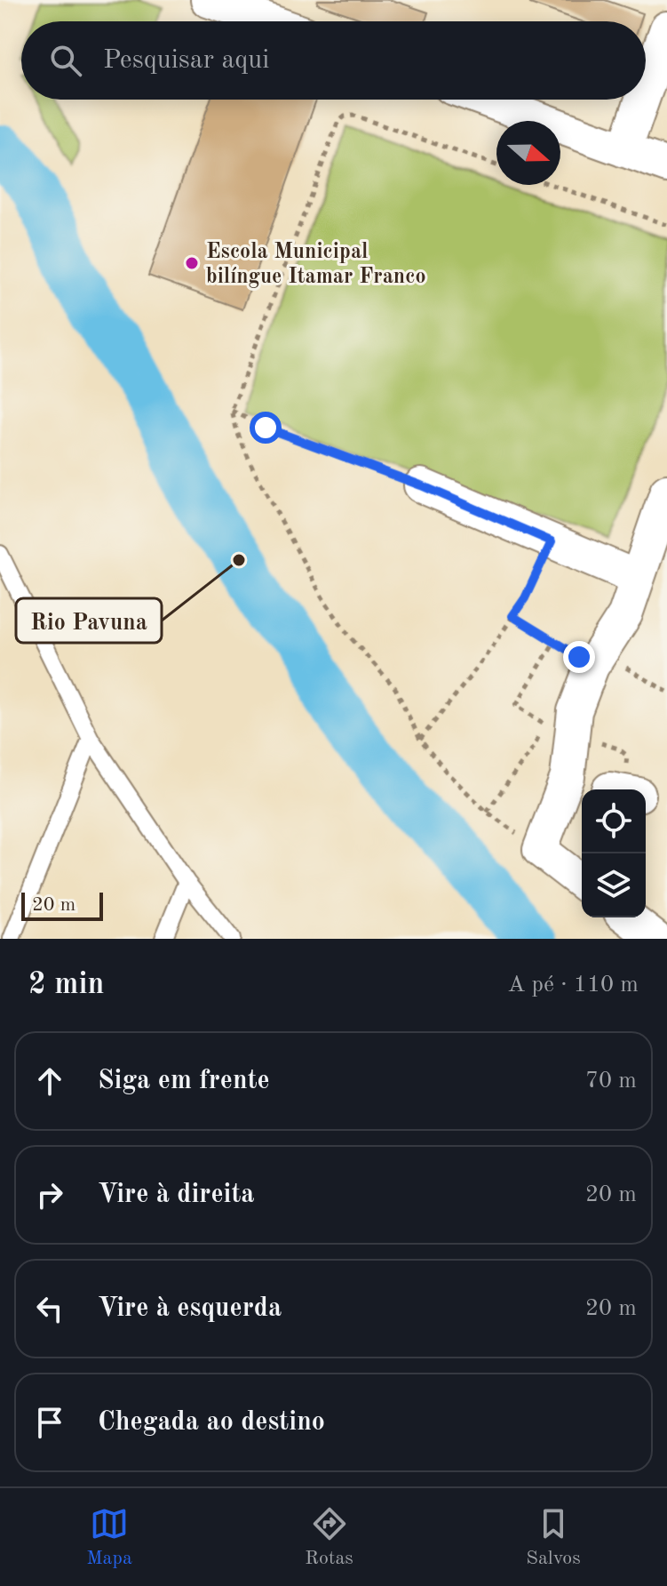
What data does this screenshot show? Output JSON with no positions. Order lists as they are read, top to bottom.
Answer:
{
  "places": ["Escola Municipal bilíngue Itamar Franco", "Rio Pavuna"],
  "scale_bar": "20 m",
  "north": "right",
  "page": {
    "search": "Pesquisar aqui",
    "scale": "20 m",
    "heading": ["2 min", "A pé · 110 m"],
    "list": [
      ["Siga em frente", "70 m"],
      ["Vire à direita", "20 m"],
      ["Vire à esquerda", "20 m"],
      "Chegada ao destino"
    ],
    "nav": ["Mapa", "Rotas", "Salvos"]
  }
}
